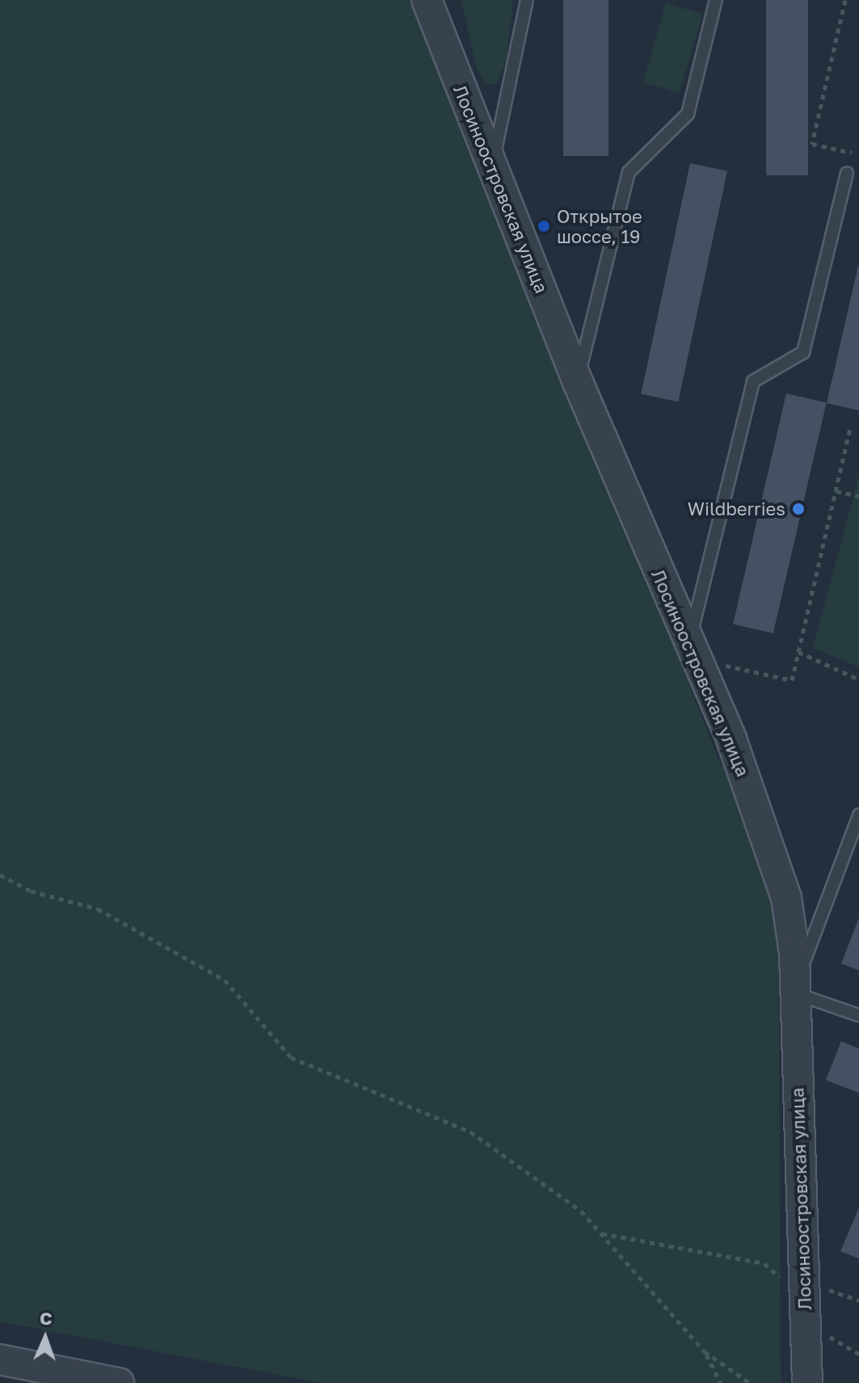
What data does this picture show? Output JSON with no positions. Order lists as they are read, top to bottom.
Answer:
{
  "streets": {
    "street": ["Лосиноостровская улица"]
  },
  "places": ["Открытое шоссе, 19", "Wildberries"],
  "north": "top"
}
